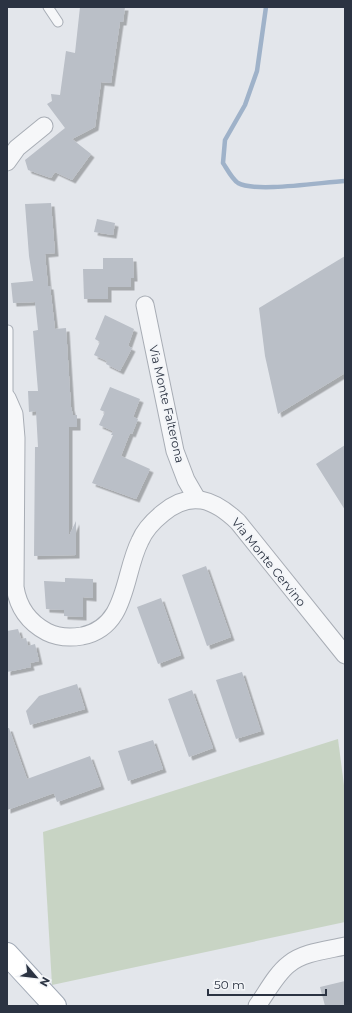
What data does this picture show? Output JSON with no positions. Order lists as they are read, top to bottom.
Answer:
{
  "streets": {
    "street": ["Via Monte Falterona", "Via Monte Cervino"]
  },
  "crossings": [
    ["Via Monte Falterona", "Via Monte Cervino"]
  ],
  "scale_bar": "50 m",
  "north": "bottom right"
}
